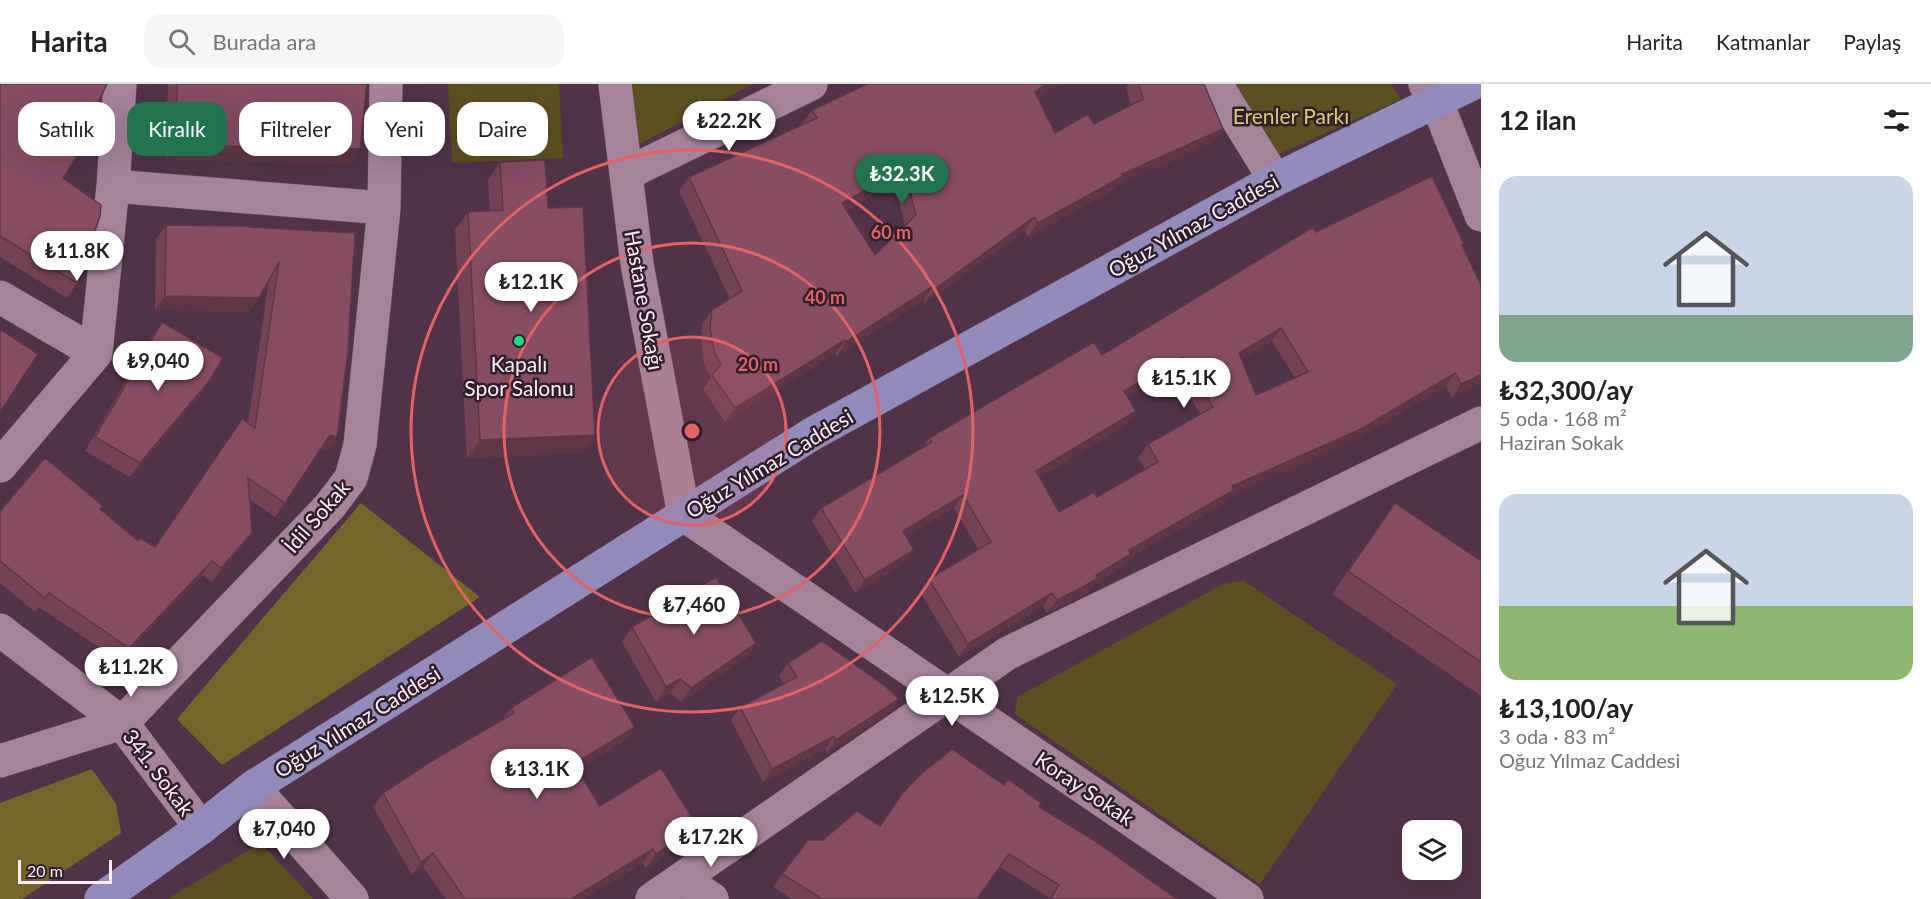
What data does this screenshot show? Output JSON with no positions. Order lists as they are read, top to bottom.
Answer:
{
  "streets": {
    "main road": ["Oğuz Yılmaz Caddesi"],
    "street": [
      "Hastane Sokağı",
      "İdil Sokak",
      "341. Sokak",
      "Koray Sokak"
    ]
  },
  "crossings": [
    ["Oğuz Yılmaz Caddesi", "Hastane Sokağı"],
    ["Oğuz Yılmaz Caddesi", "341. Sokak"],
    ["Oğuz Yılmaz Caddesi", "Koray Sokak"],
    ["Hastane Sokağı", "Koray Sokak"],
    ["İdil Sokak", "341. Sokak"]
  ],
  "parks": ["Erenler Parkı"],
  "places": ["Kapalı Spor Salonu"],
  "scale_bar": "20 m",
  "page": {
    "header": "Harita",
    "search": "Burada ara",
    "nav": ["Harita", "Katmanlar", "Paylaş"],
    "heading": "12 ilan",
    "price": [
      "₺22.2K",
      "₺32.3K",
      "₺11.8K",
      "₺12.1K",
      "₺9,040",
      "₺15.1K",
      "₺7,460",
      "₺11.2K",
      "₺12.5K",
      "₺13.1K",
      "₺7,040",
      "₺17.2K"
    ],
    "chip": [
      "Satılık",
      "Kiralık",
      "Filtreler",
      "Yeni",
      "Daire"
    ],
    "list": [
      {
        "name": "₺32,300/ay",
        "note": "5 oda · 168 m² · Haziran Sokak"
      },
      {
        "name": "₺13,100/ay",
        "note": "3 oda · 83 m² · Oğuz Yılmaz Caddesi"
      }
    ],
    "scale": "20 m"
  },
  "rings": ["60 m", "40 m", "20 m"]
}
